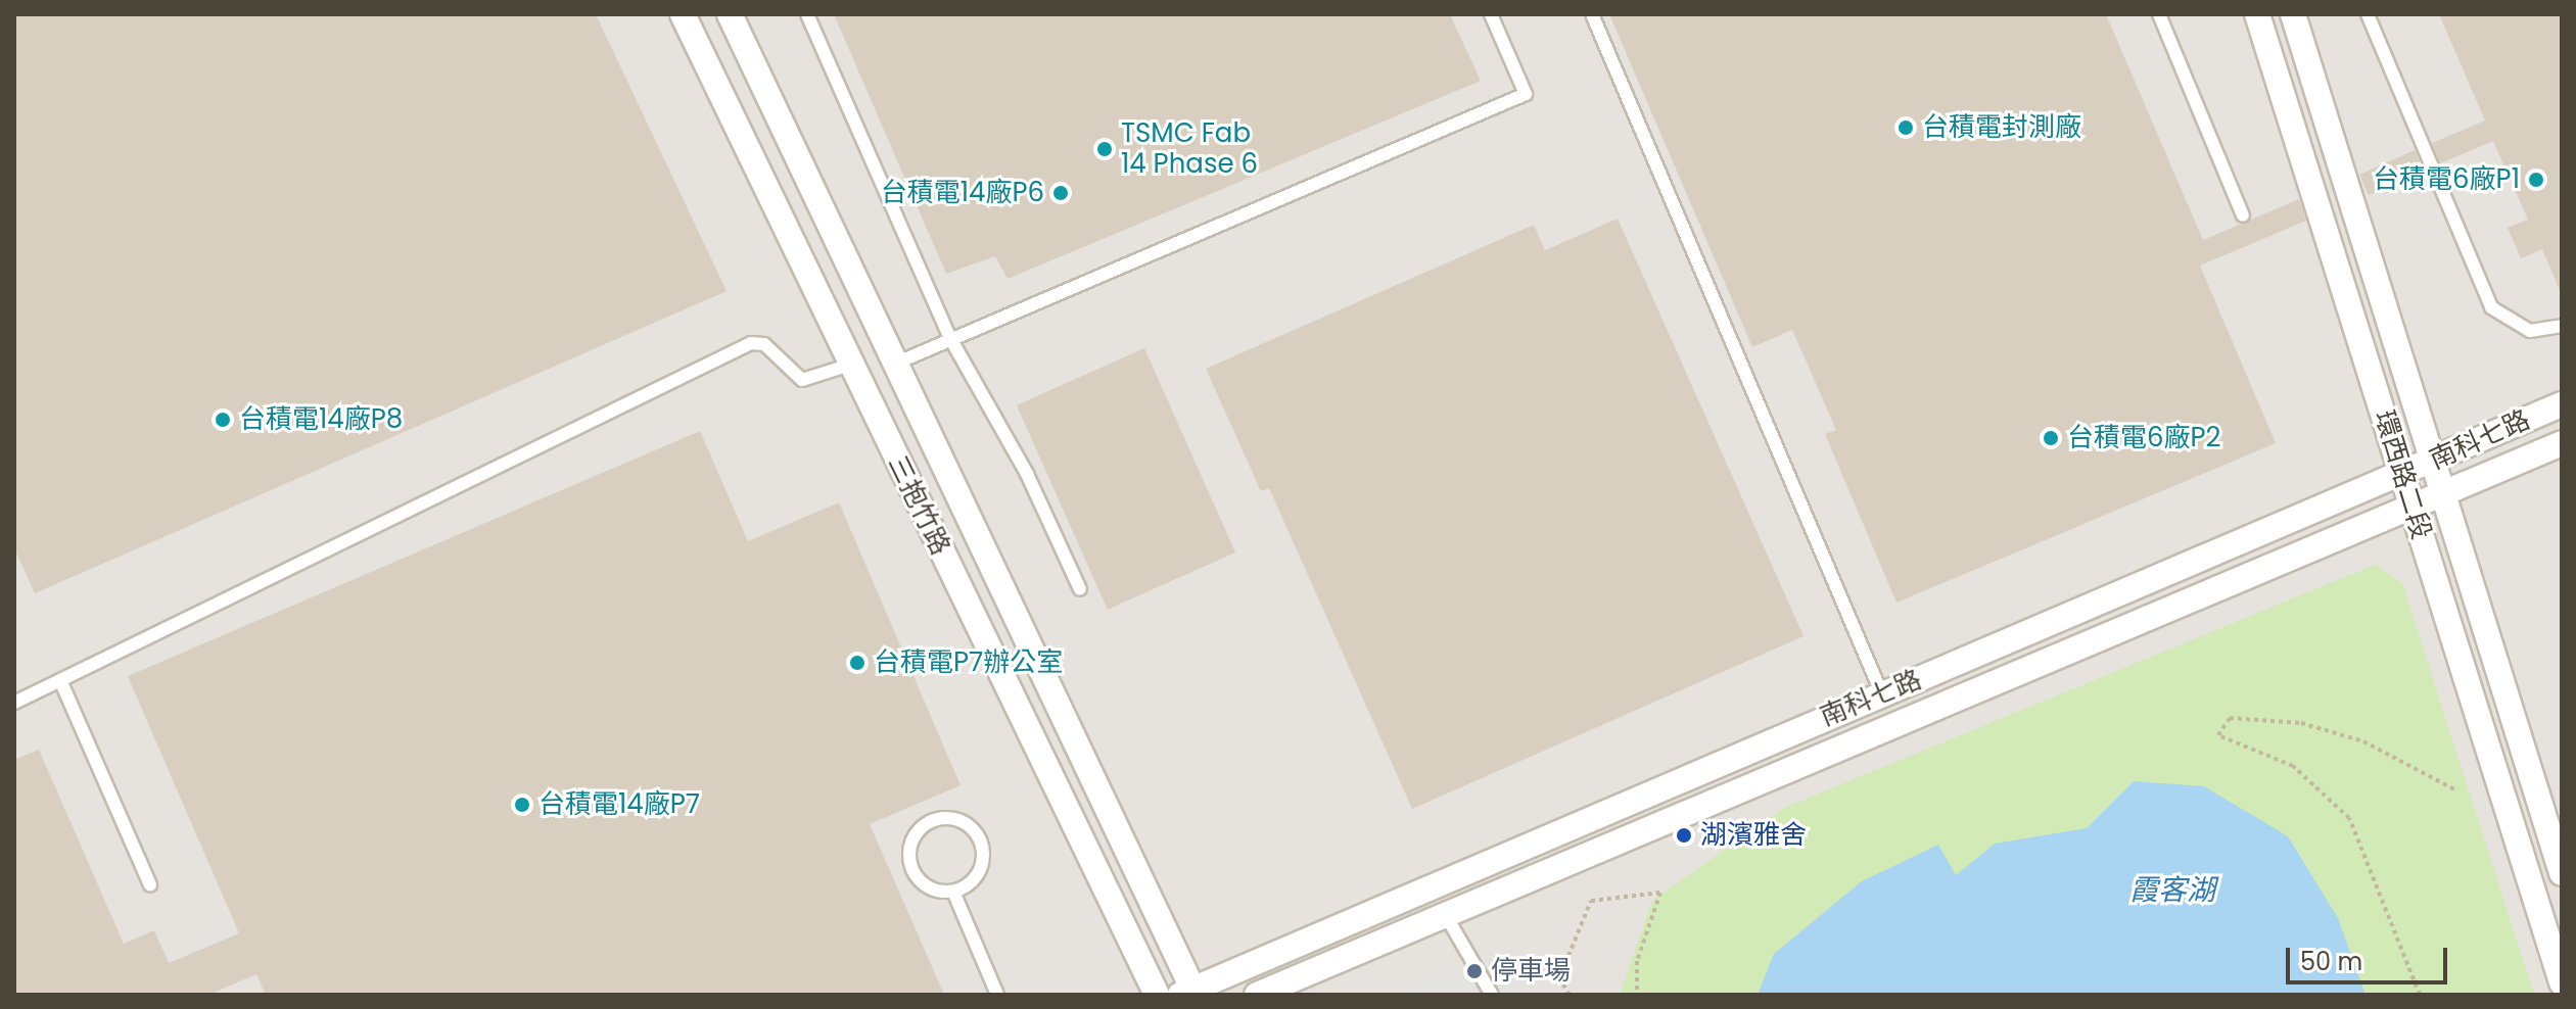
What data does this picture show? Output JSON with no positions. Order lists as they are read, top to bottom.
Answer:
{
  "streets": {
    "street": ["南科七路", "環西路二段", "三抱竹路"]
  },
  "crossings": [
    ["南科七路", "環西路二段"],
    ["南科七路", "三抱竹路"]
  ],
  "water": ["霞客湖"],
  "places": [
    "台積電封測廠",
    "TSMC Fab 14 Phase 6",
    "台積電6廠P1",
    "台積電14廠P6",
    "台積電14廠P8",
    "台積電6廠P2",
    "台積電P7辦公室",
    "台積電14廠P7",
    "湖濱雅舍",
    "停車場"
  ],
  "scale_bar": "50 m"
}
